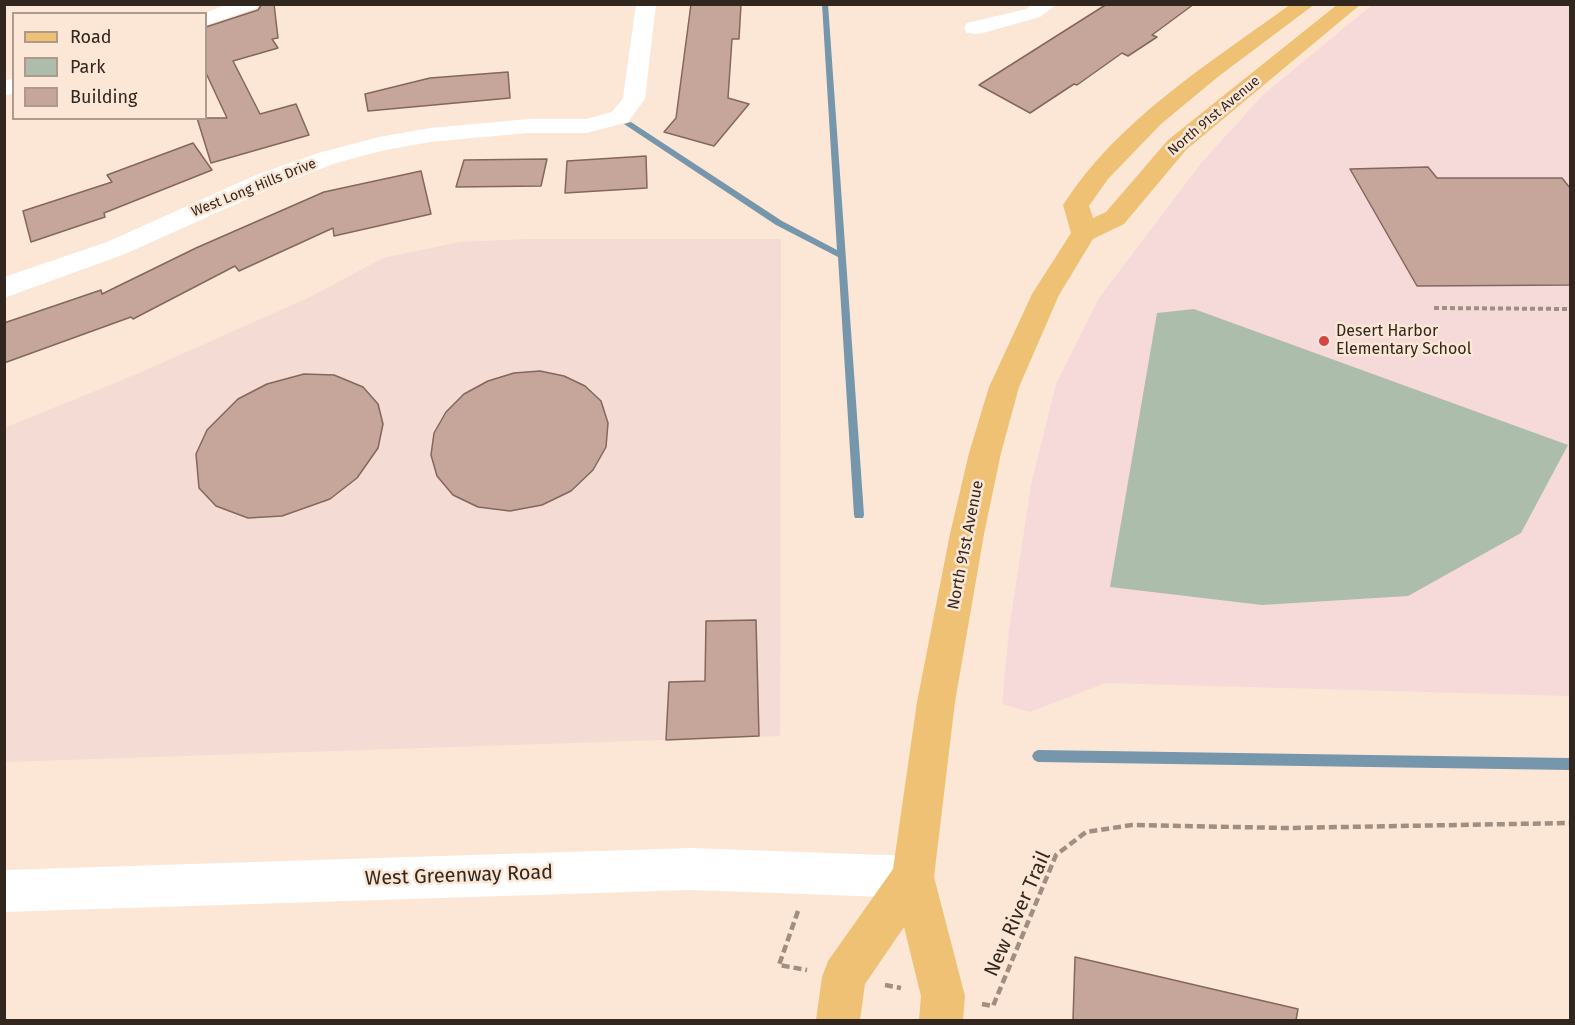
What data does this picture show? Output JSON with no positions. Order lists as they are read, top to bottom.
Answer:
{
  "streets": {
    "main road": ["North 91st Avenue"],
    "street": ["West Long Hills Drive", "West Greenway Road"],
    "path": ["New River Trail"]
  },
  "crossings": [
    ["North 91st Avenue", "West Greenway Road"],
    ["North 91st Avenue", "New River Trail"],
    ["West Greenway Road", "New River Trail"]
  ],
  "places": ["Desert Harbor Elementary School"],
  "legend": ["Road", "Park", "Building"]
}
